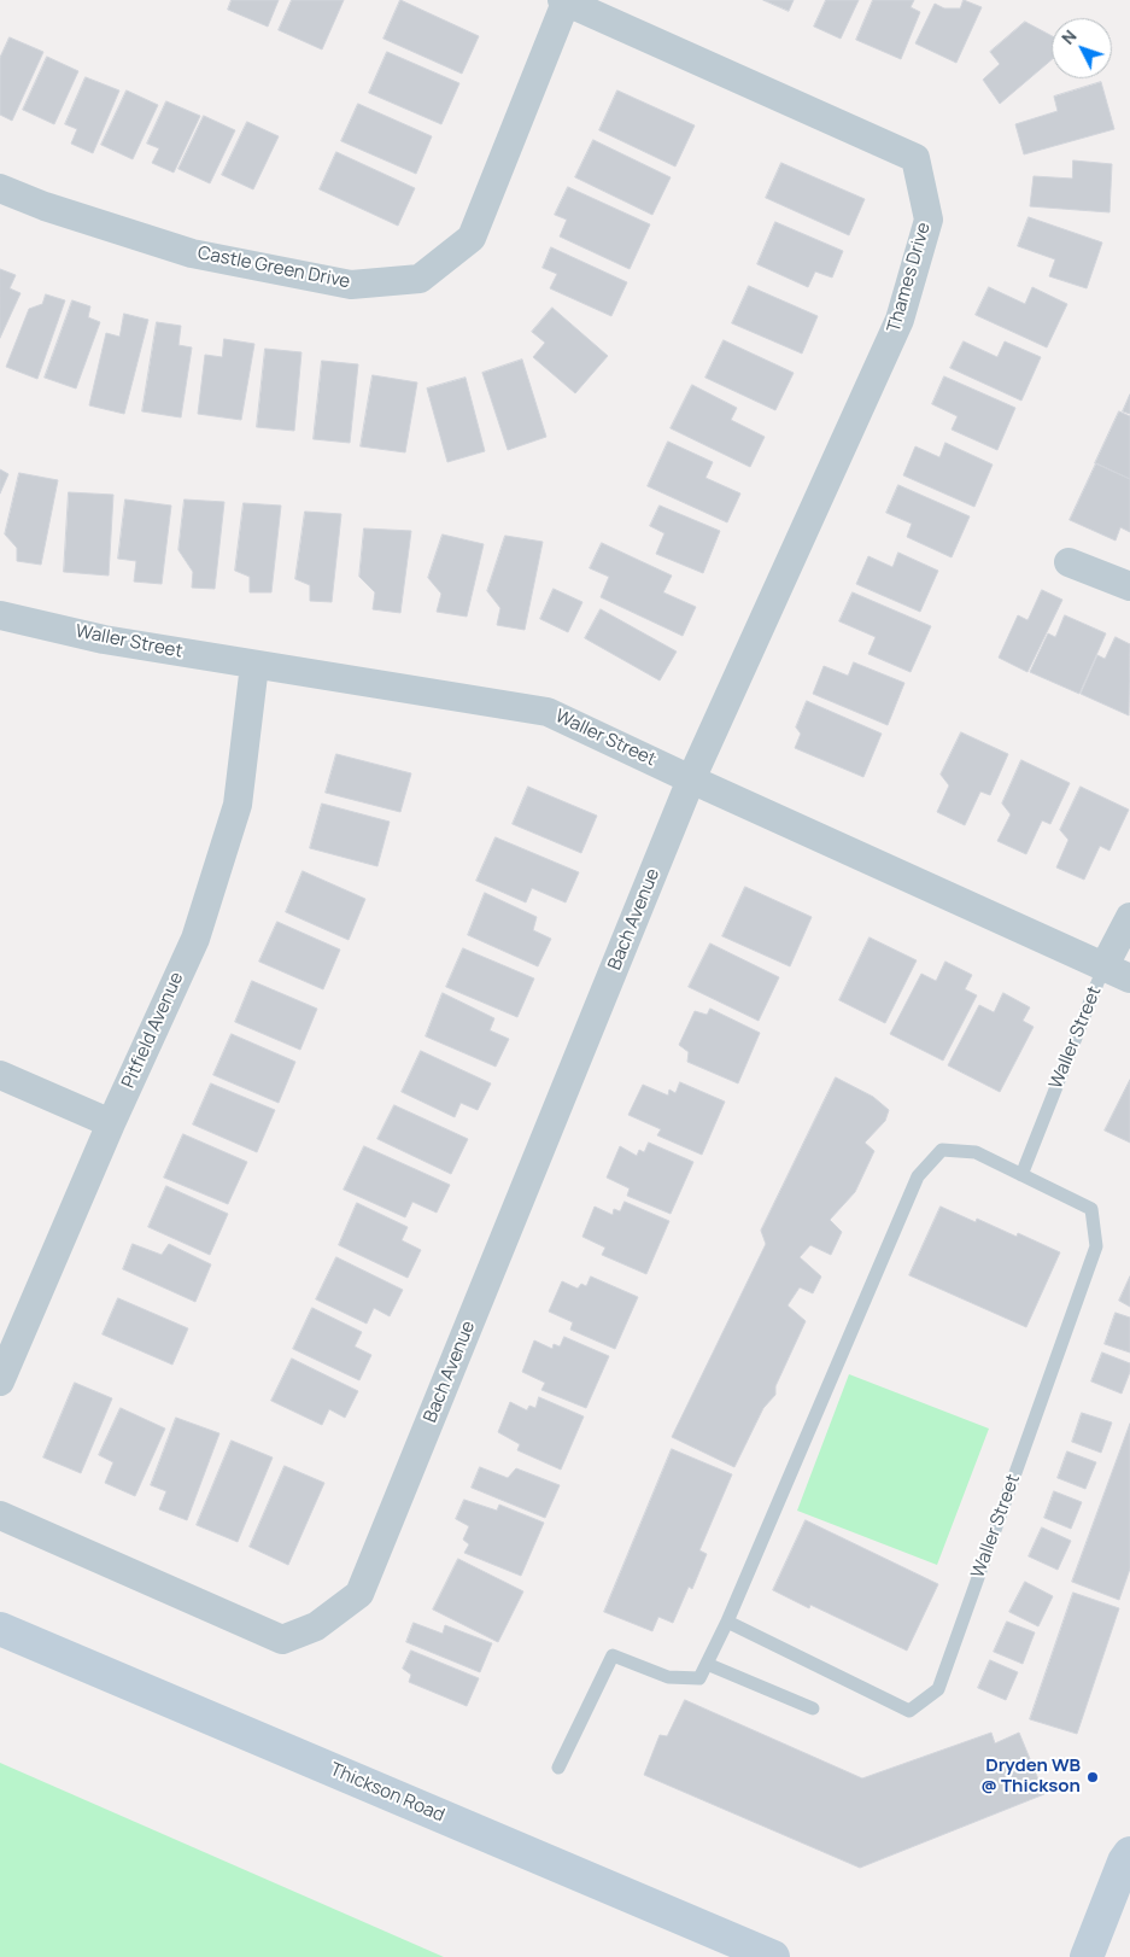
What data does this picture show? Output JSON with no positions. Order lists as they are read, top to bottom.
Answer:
{
  "streets": {
    "main road": ["Thickson Road"],
    "street": [
      "Castle Green Drive",
      "Thames Drive",
      "Waller Street",
      "Bach Avenue",
      "Pitfield Avenue"
    ]
  },
  "crossings": [
    ["Castle Green Drive", "Thames Drive"],
    ["Thames Drive", "Waller Street"],
    ["Thames Drive", "Bach Avenue"],
    ["Waller Street", "Bach Avenue"],
    ["Waller Street", "Pitfield Avenue"]
  ],
  "places": ["Dryden WB @ Thickson"],
  "north": "top left"
}
